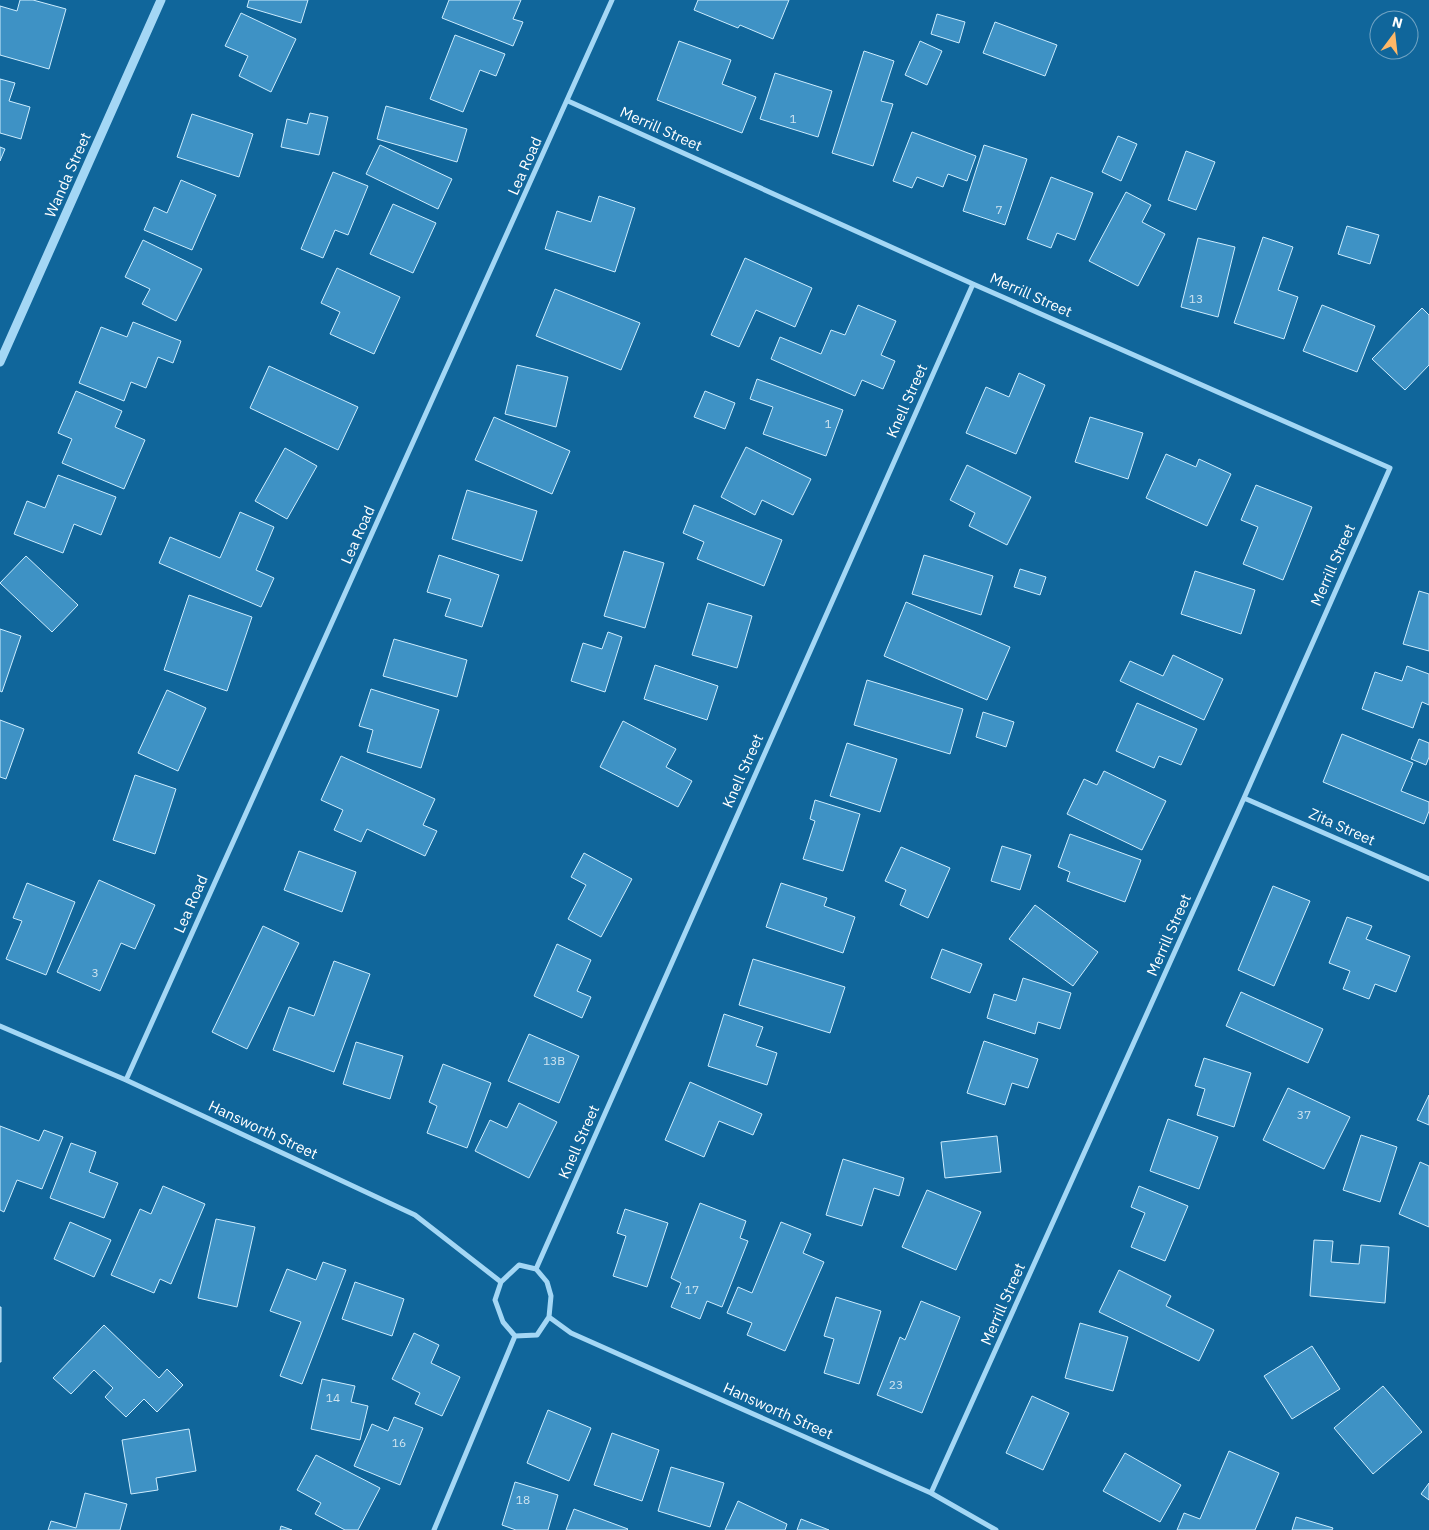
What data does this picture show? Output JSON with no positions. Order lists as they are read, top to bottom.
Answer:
{
  "streets": {
    "street": [
      "Merrill Street",
      "Lea Road",
      "Wanda Street",
      "Knell Street",
      "Zita Street",
      "Hansworth Street"
    ]
  },
  "crossings": [
    ["Merrill Street", "Lea Road"],
    ["Merrill Street", "Knell Street"],
    ["Merrill Street", "Zita Street"],
    ["Merrill Street", "Hansworth Street"],
    ["Lea Road", "Hansworth Street"],
    ["Knell Street", "Hansworth Street"]
  ],
  "house_numbers": [
    "1",
    "7",
    "13",
    "1",
    "3",
    "13B",
    "37",
    "17",
    "23",
    "14",
    "16",
    "18"
  ],
  "north": "top"
}
